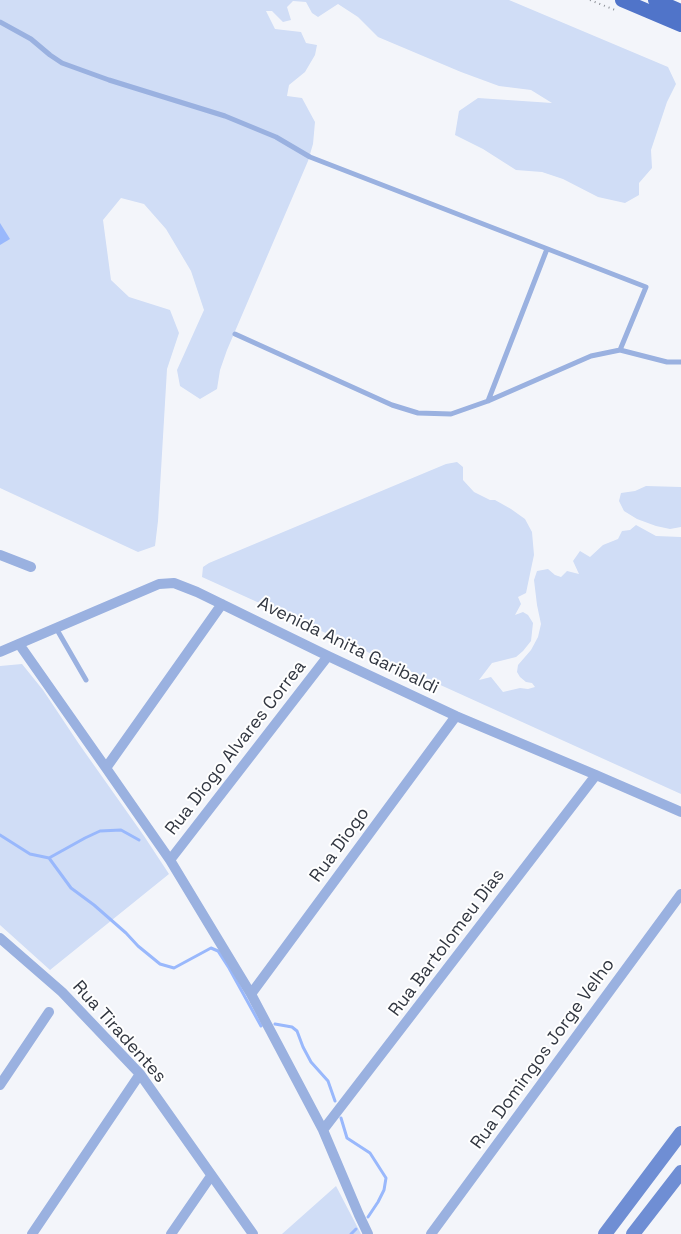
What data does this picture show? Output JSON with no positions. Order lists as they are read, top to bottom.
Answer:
{
  "streets": {
    "street": [
      "Avenida Anita Garibaldi",
      "Rua Diogo Alvares Correa",
      "Rua Diogo",
      "Rua Bartolomeu Dias",
      "Rua Tiradentes",
      "Rua Domingos Jorge Velho"
    ]
  },
  "crossings": [
    ["Avenida Anita Garibaldi", "Rua Diogo Alvares Correa"],
    ["Avenida Anita Garibaldi", "Rua Diogo"],
    ["Avenida Anita Garibaldi", "Rua Bartolomeu Dias"]
  ]
}
